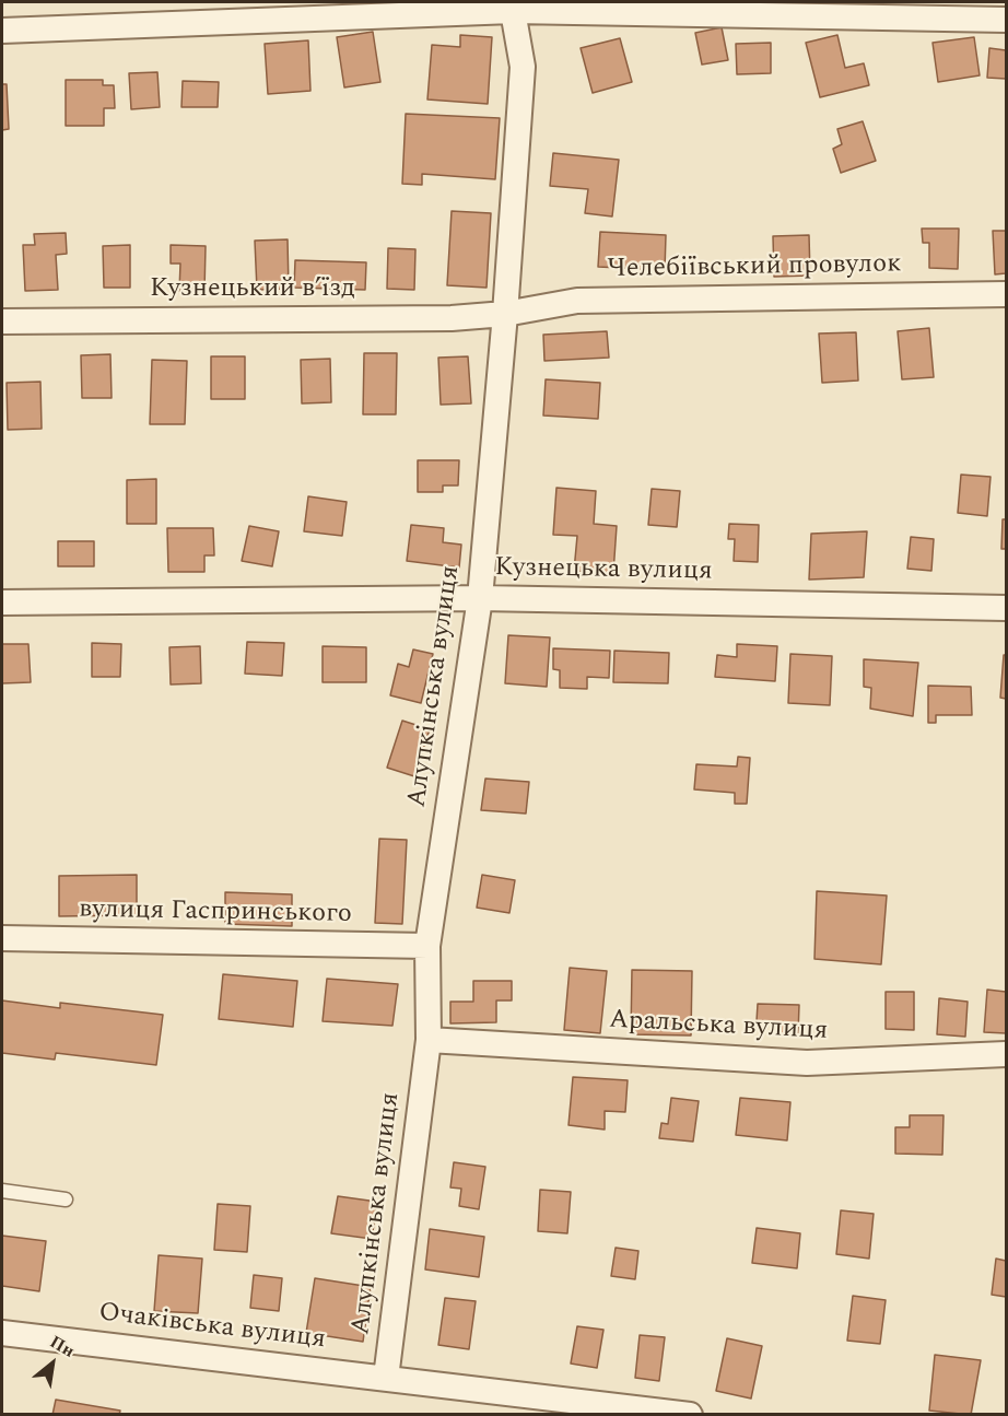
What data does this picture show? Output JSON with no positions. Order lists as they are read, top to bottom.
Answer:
{
  "streets": {
    "street": [
      "Челебіївський провулок",
      "Кузнецький в’їзд",
      "Кузнецька вулиця",
      "Алупкінська вулиця",
      "вулиця Гаспринського",
      "Аральська вулиця",
      "Очаківська вулиця"
    ]
  },
  "crossings": [
    ["Челебіївський провулок", "Кузнецький в’їзд"],
    ["Челебіївський провулок", "Алупкінська вулиця"],
    ["Кузнецький в’їзд", "Алупкінська вулиця"],
    ["Кузнецька вулиця", "Алупкінська вулиця"],
    ["Алупкінська вулиця", "вулиця Гаспринського"],
    ["Алупкінська вулиця", "Аральська вулиця"],
    ["Алупкінська вулиця", "Очаківська вулиця"]
  ],
  "north": "top right"
}
